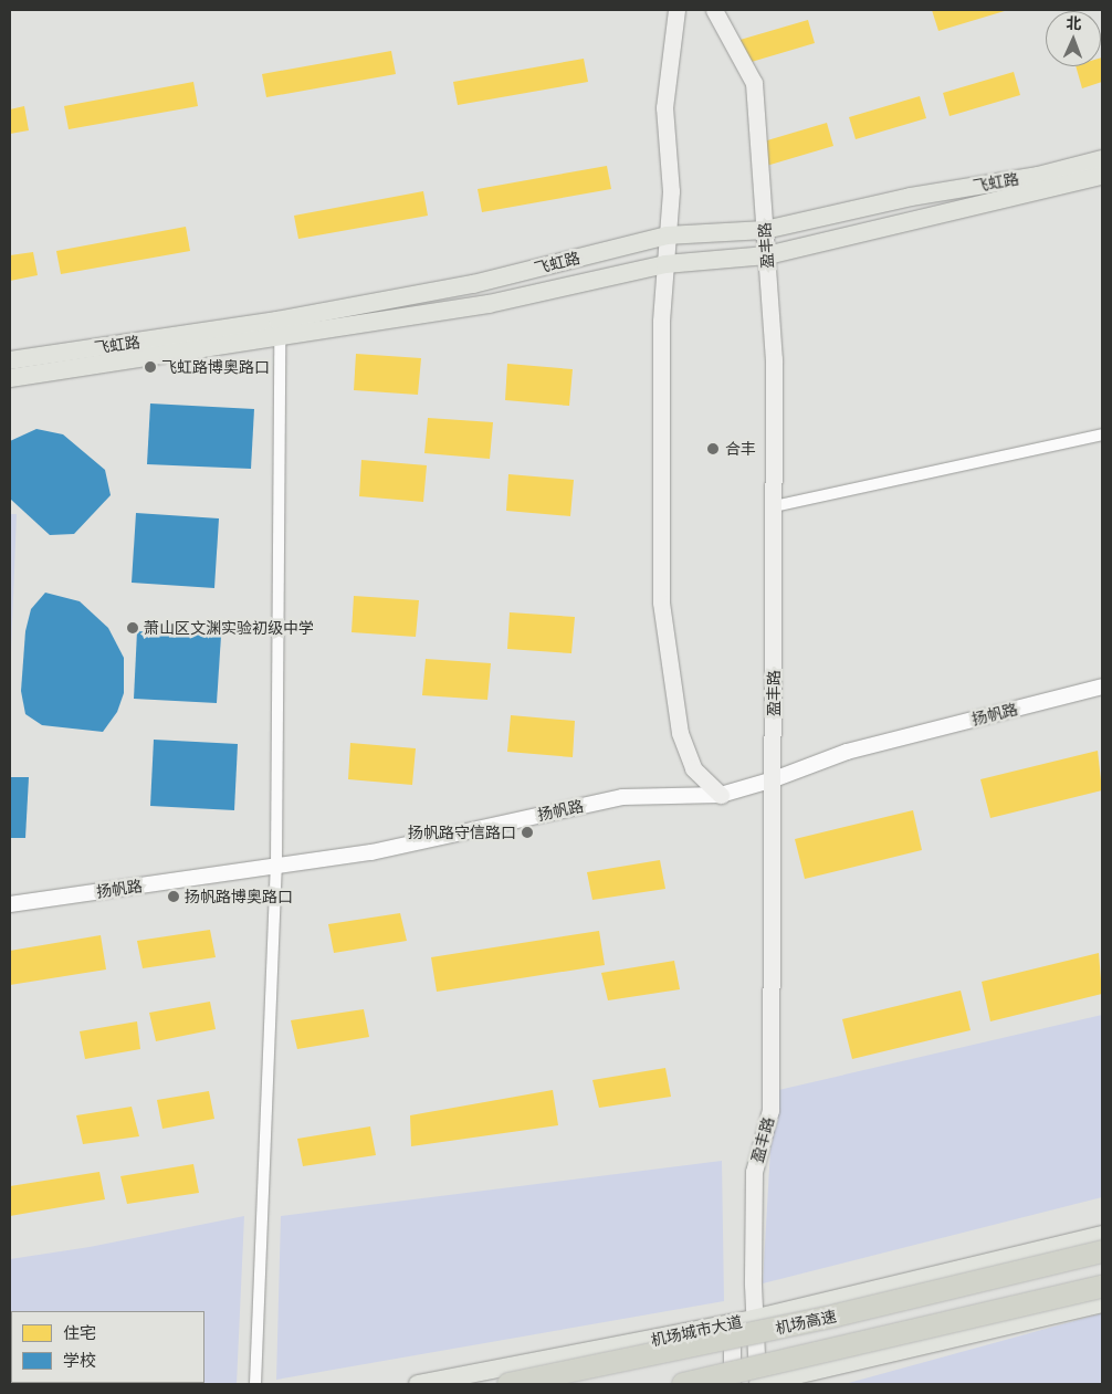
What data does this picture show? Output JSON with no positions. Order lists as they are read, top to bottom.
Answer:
{
  "streets": {
    "highway": ["机场高速"],
    "main road": ["飞虹路", "盈丰路", "机场城市大道"],
    "street": ["扬帆路"]
  },
  "crossings": [
    ["飞虹路", "盈丰路"],
    ["盈丰路", "扬帆路"],
    ["盈丰路", "机场城市大道"]
  ],
  "places": [
    "飞虹路博奥路口",
    "合丰",
    "萧山区文渊实验初级中学",
    "扬帆路守信路口",
    "扬帆路博奥路口"
  ],
  "legend": ["住宅", "学校"],
  "north": "top"
}
